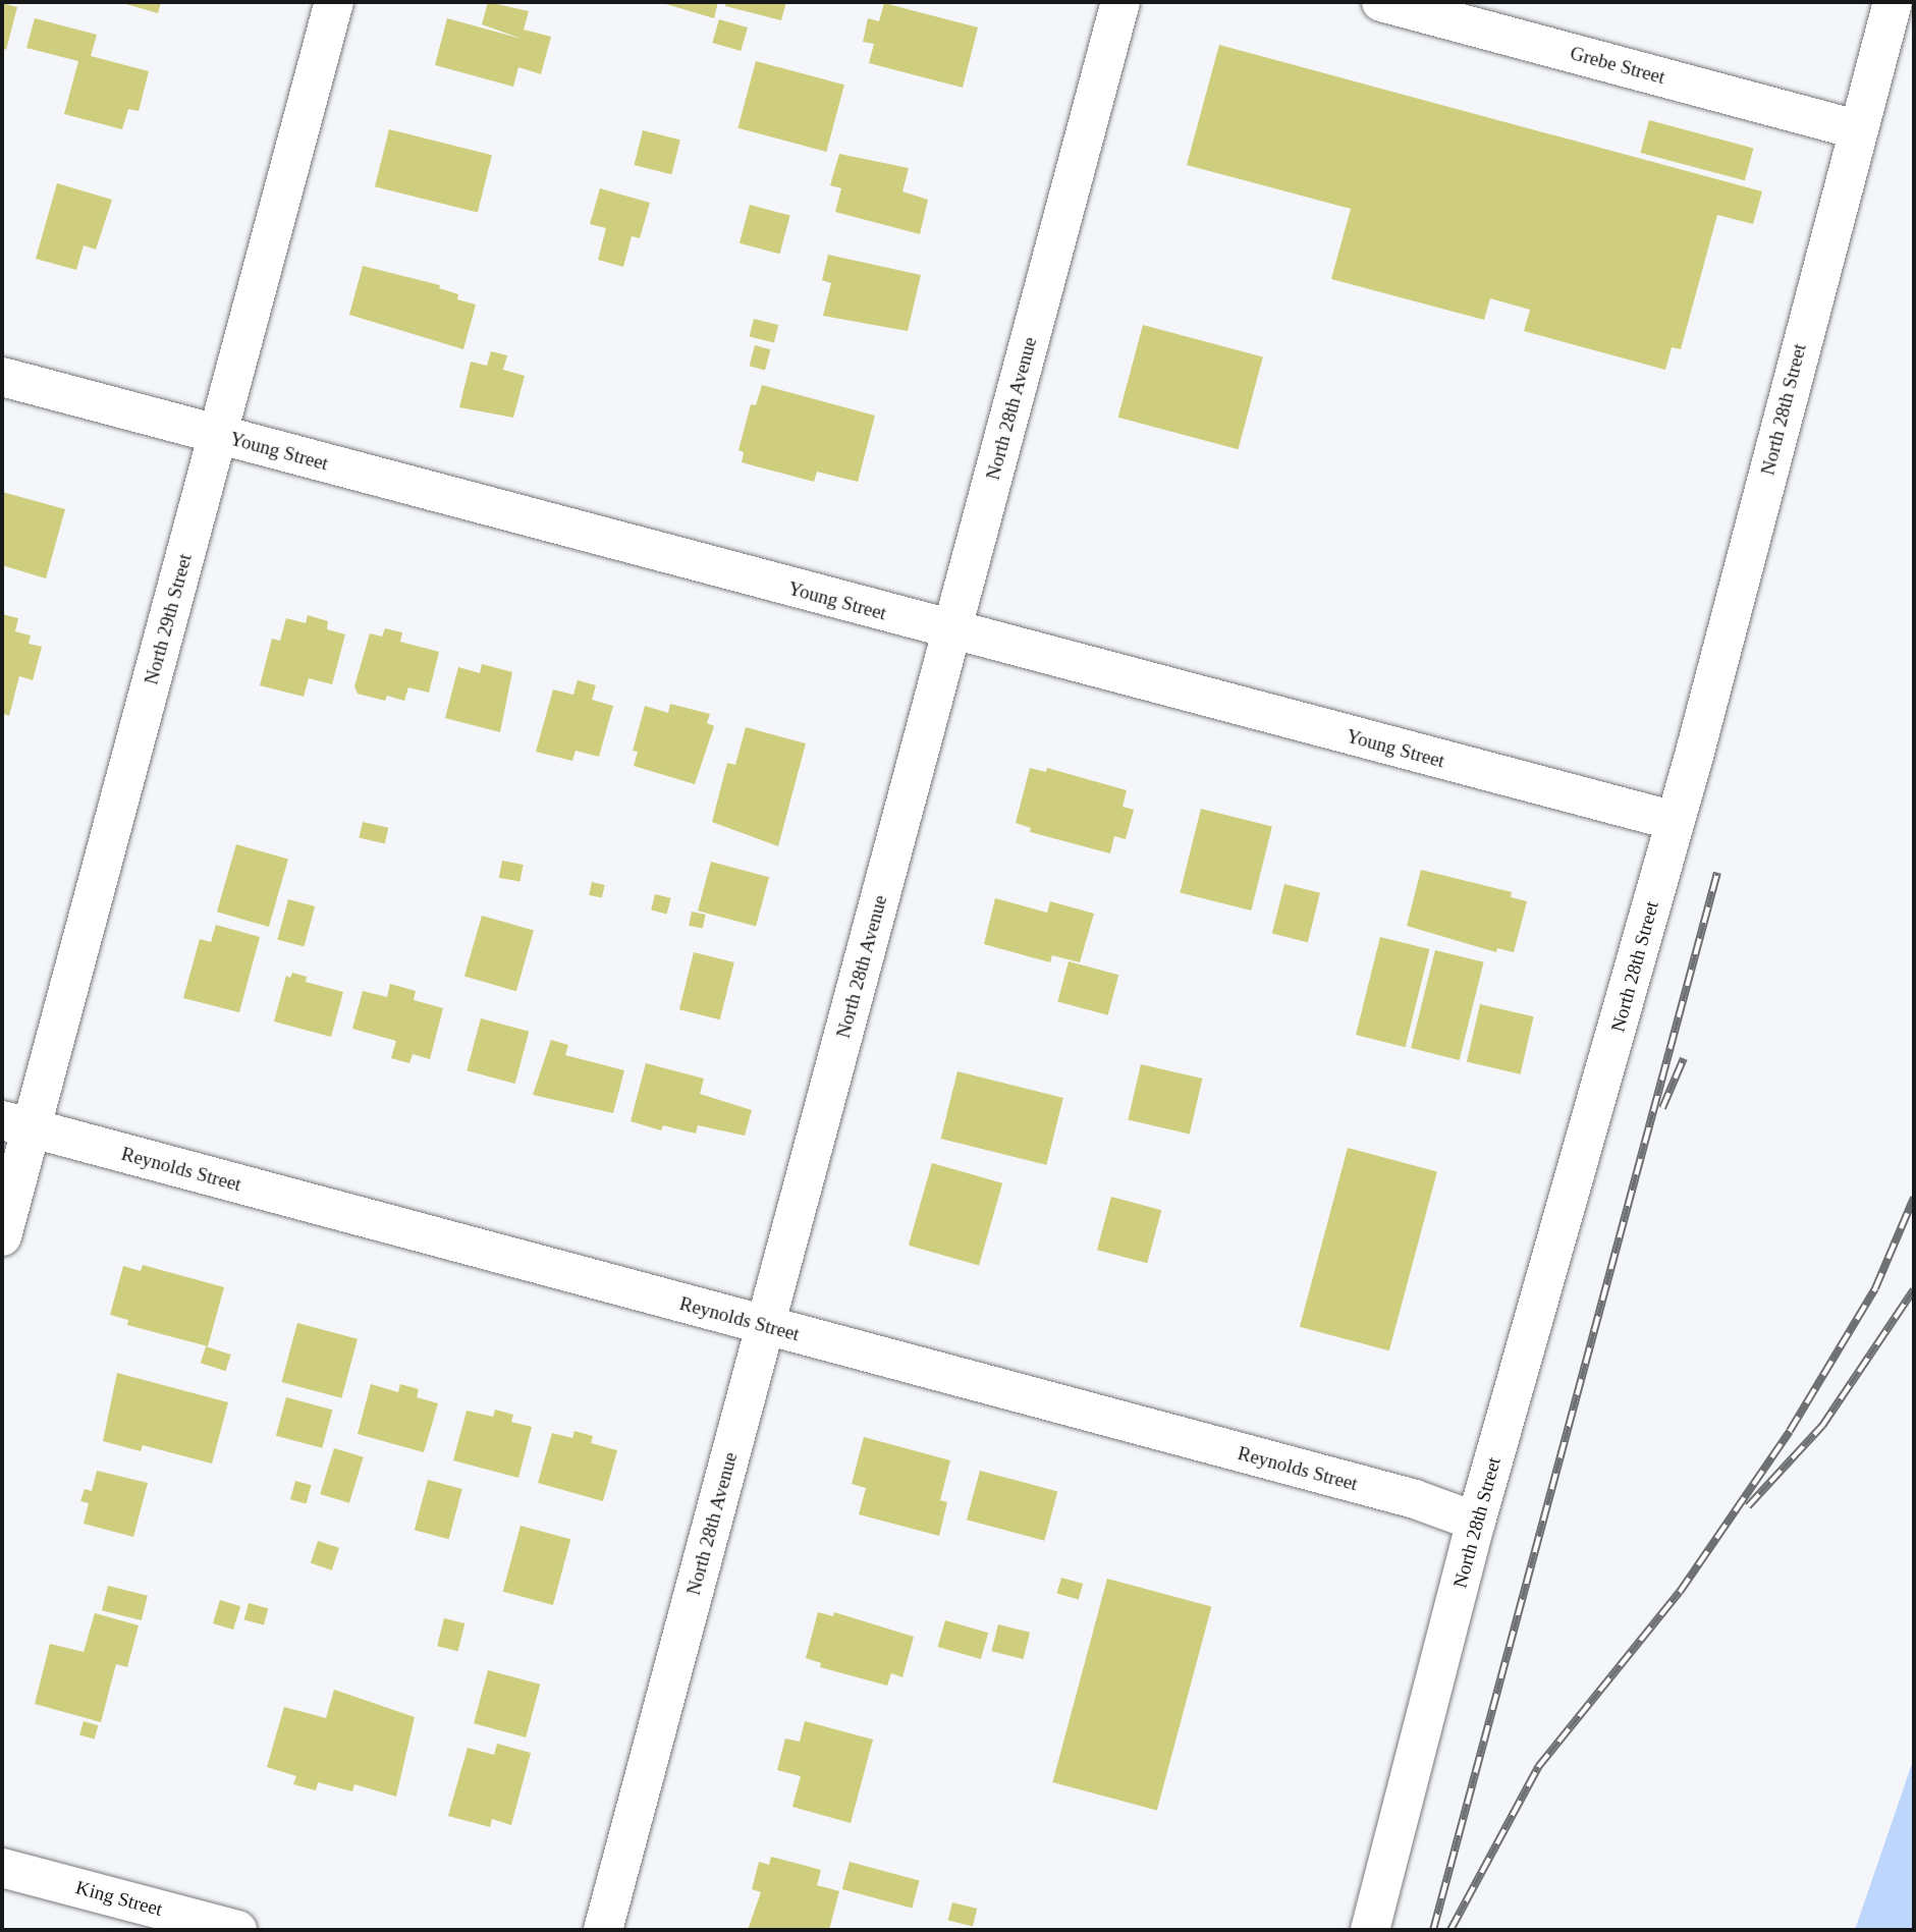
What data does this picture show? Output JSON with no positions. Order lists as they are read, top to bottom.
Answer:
{
  "streets": {
    "street": [
      "Grebe Street",
      "North 28th Avenue",
      "North 28th Street",
      "Young Street",
      "North 29th Street",
      "Reynolds Street",
      "King Street"
    ]
  },
  "crossings": [
    ["Grebe Street", "North 28th Street"],
    ["North 28th Avenue", "Young Street"],
    ["North 28th Avenue", "Reynolds Street"],
    ["North 28th Street", "Young Street"],
    ["North 28th Street", "Reynolds Street"],
    ["Young Street", "North 29th Street"],
    ["North 29th Street", "Reynolds Street"]
  ]
}
